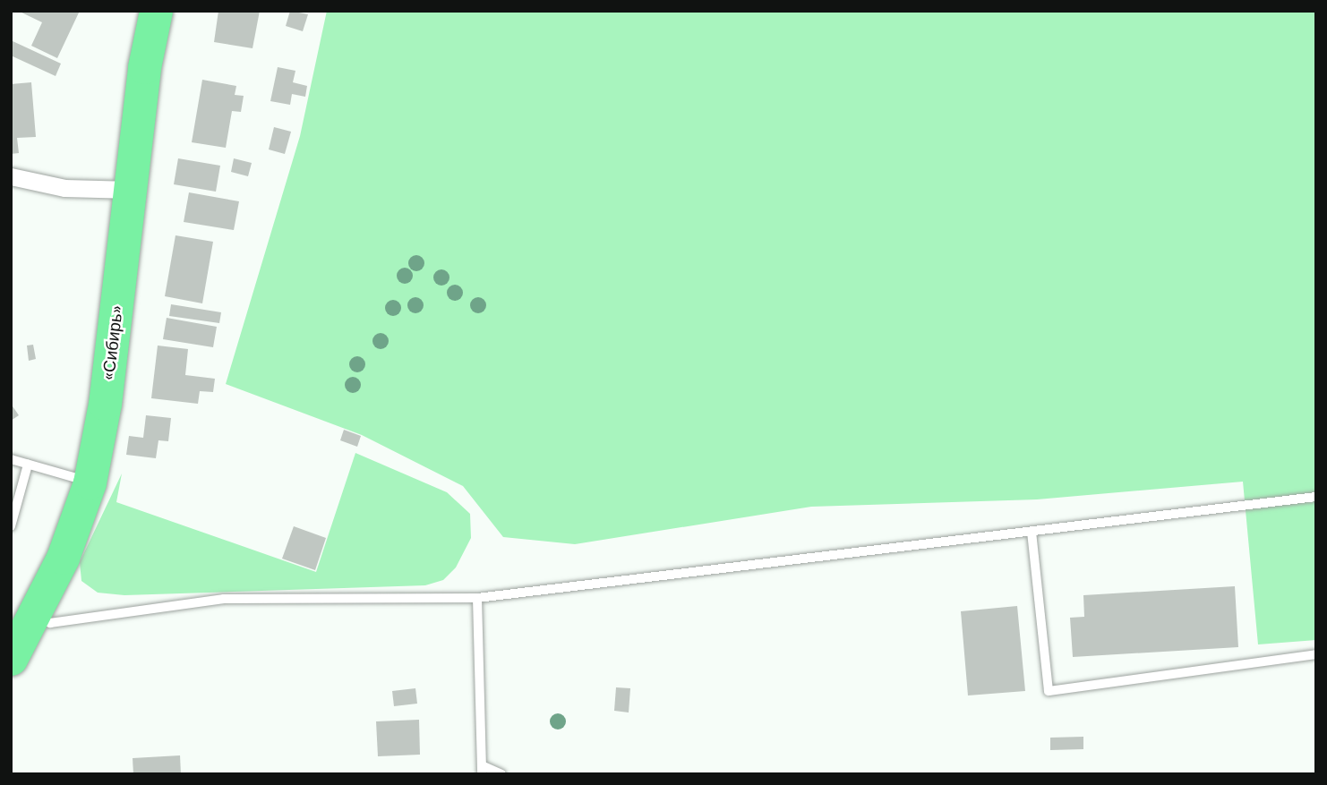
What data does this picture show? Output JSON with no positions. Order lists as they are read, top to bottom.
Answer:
{
  "streets": {
    "highway": ["«Сибирь»"]
  }
}
